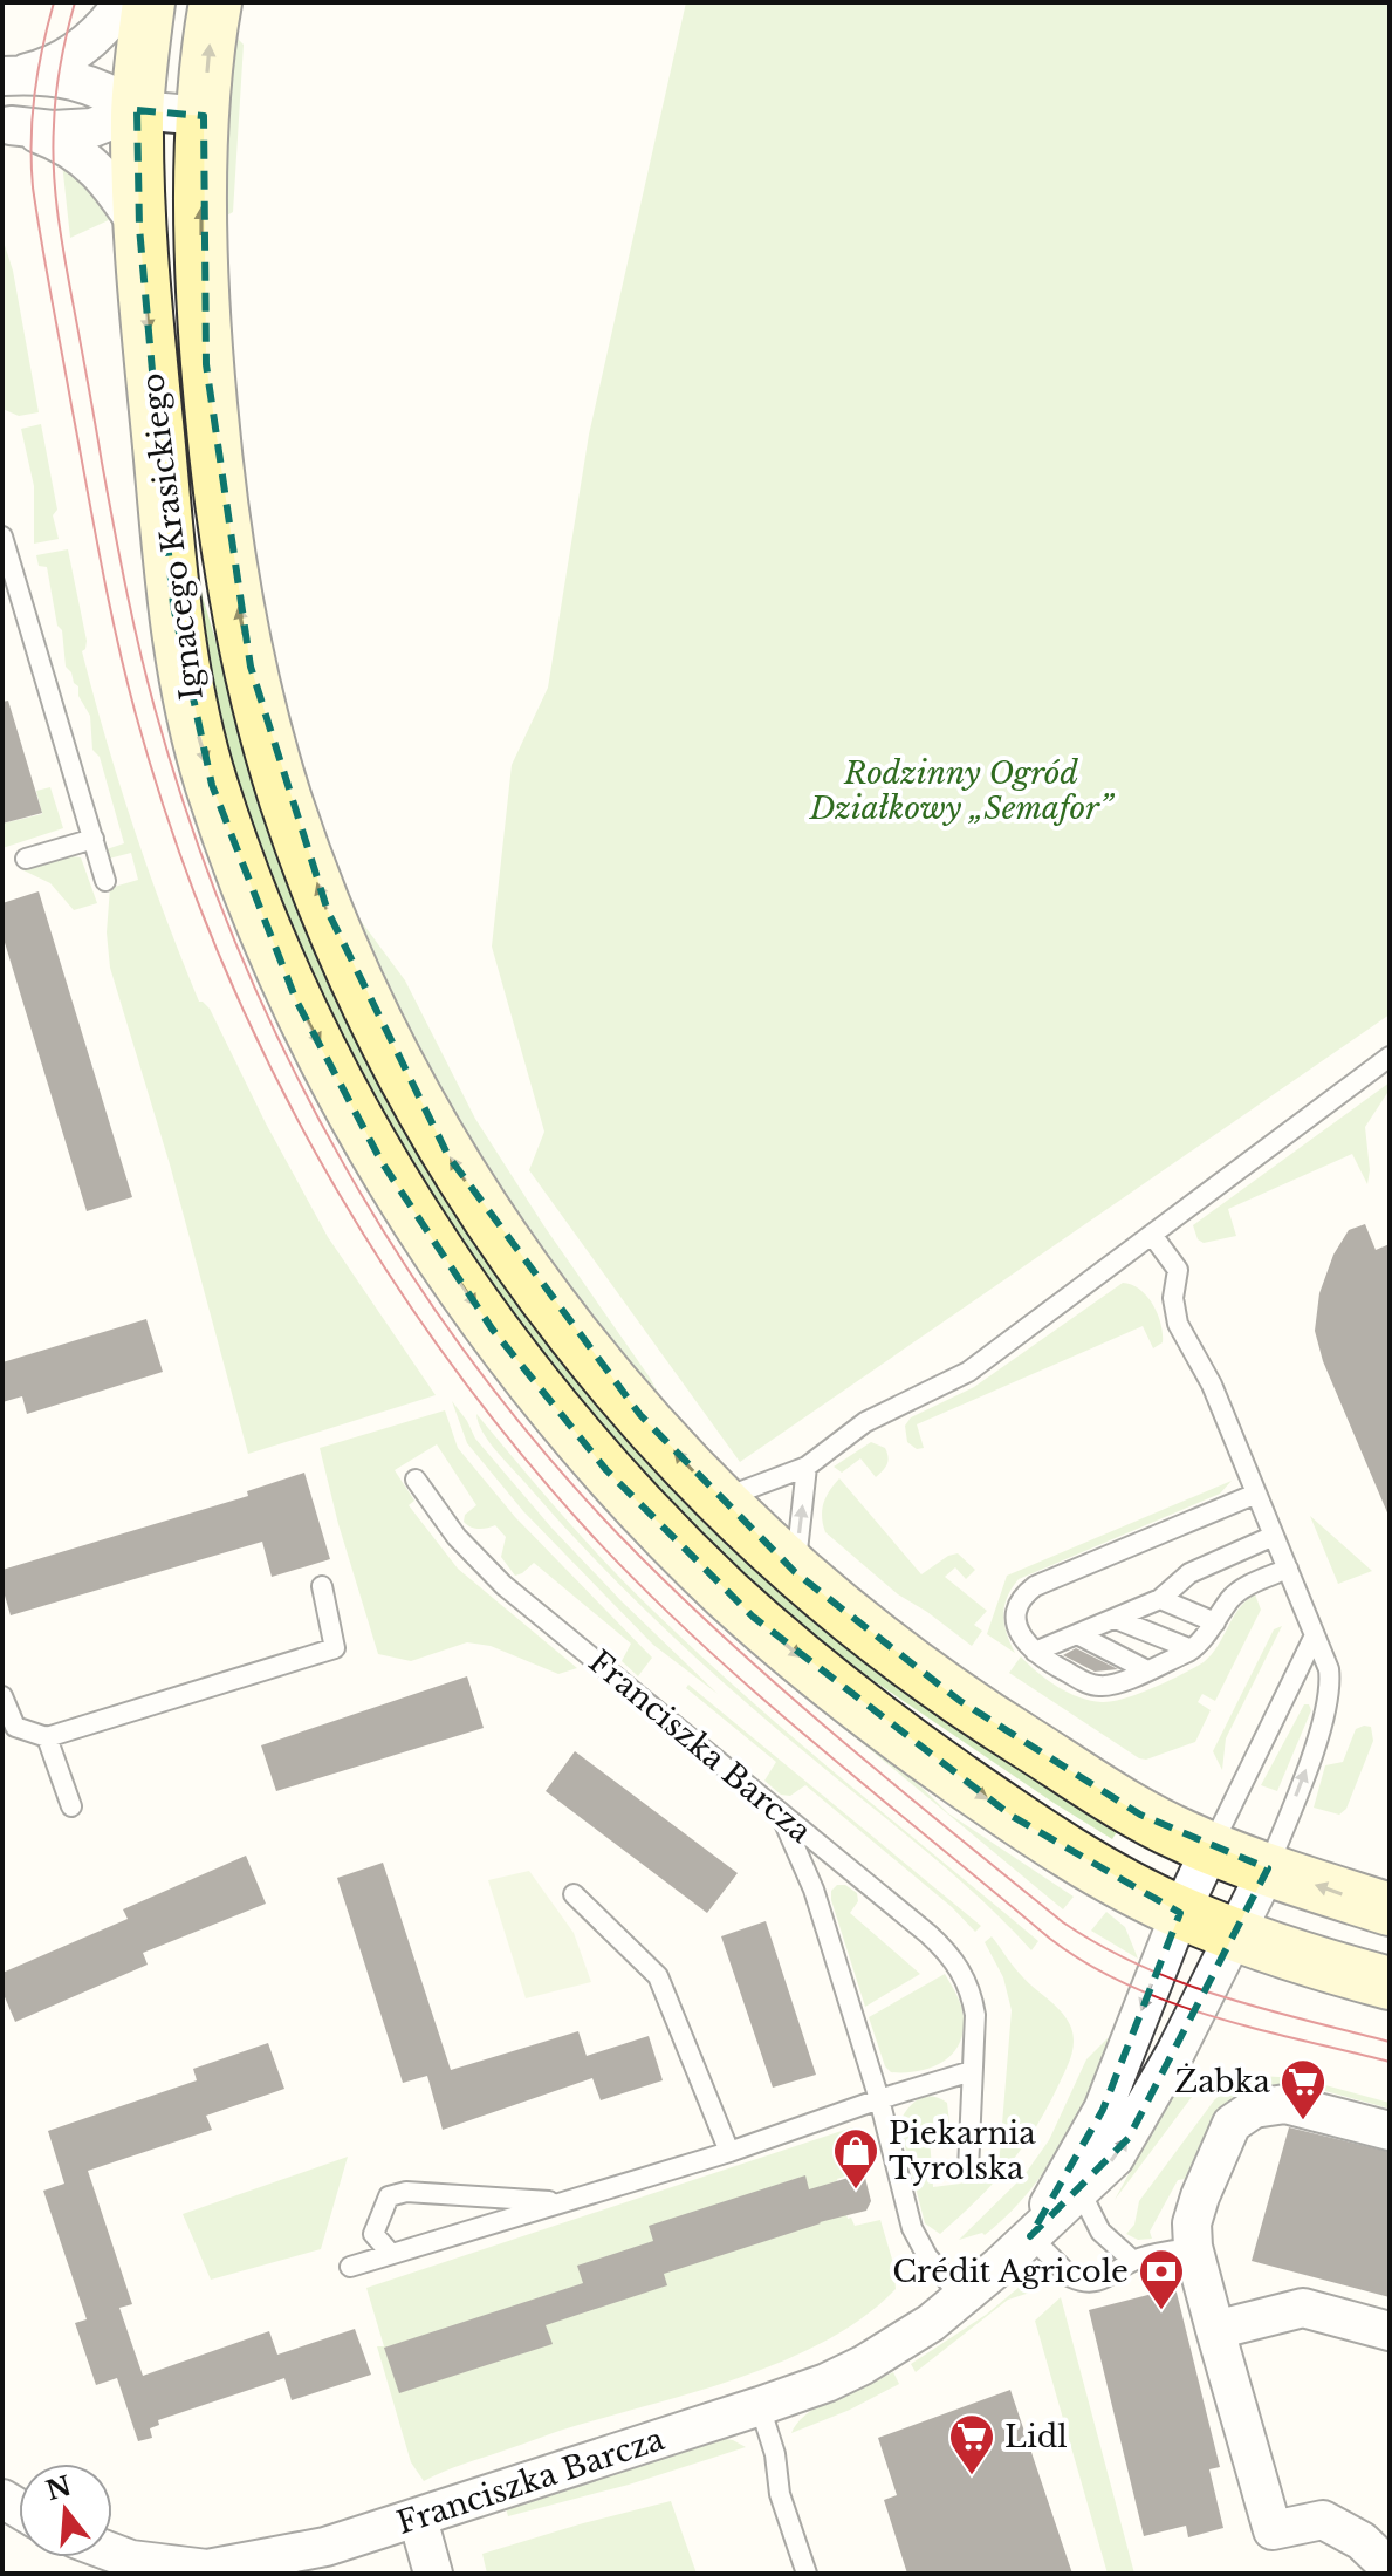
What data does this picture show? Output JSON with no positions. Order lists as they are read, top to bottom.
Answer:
{
  "streets": {
    "main road": ["Ignacego Krasickiego"],
    "street": ["Franciszka Barcza"]
  },
  "crossings": [
    ["Ignacego Krasickiego", "Franciszka Barcza"]
  ],
  "parks": ["Rodzinny Ogród Działkowy „Semafor”"],
  "places": {
    "supermarket": ["Żabka", "Lidl"],
    "shop": ["Piekarnia Tyrolska"],
    "bank": ["Crédit Agricole"]
  },
  "north": "top"
}
